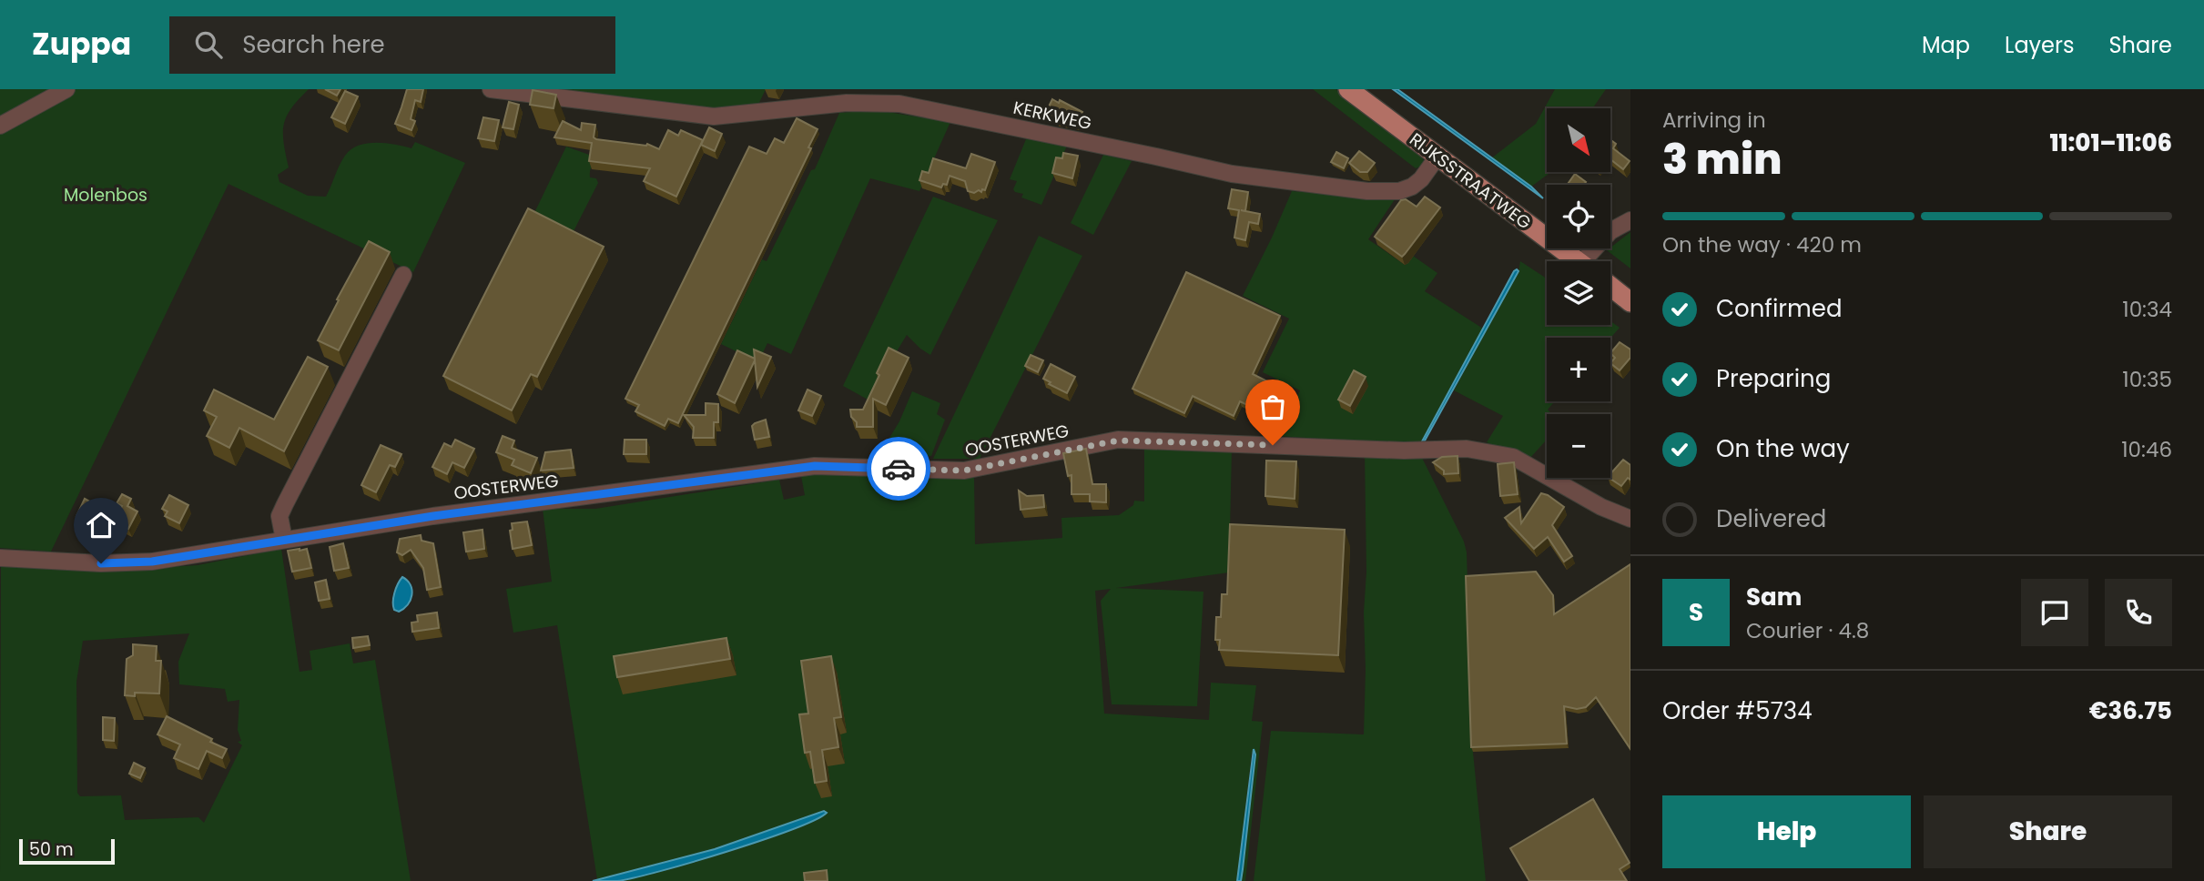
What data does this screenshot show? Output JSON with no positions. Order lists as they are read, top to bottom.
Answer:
{
  "streets": {
    "main road": ["RIJKSSTRAATWEG"],
    "street": ["KERKWEG", "OOSTERWEG"]
  },
  "crossings": [
    ["KERKWEG", "RIJKSSTRAATWEG"]
  ],
  "parks": ["Molenbos"],
  "scale_bar": "50 m",
  "north": "bottom right",
  "page": {
    "header": "Zuppa",
    "search": "Search here",
    "nav": ["Map", "Layers", "Share"],
    "heading": ["3 min", "Arriving in", "11:01–11:06"],
    "panel": [
      "Sam",
      "Courier · 4.8",
      "Order #5734",
      "€36.75"
    ],
    "map_buttons": ["+", "−"],
    "bar": "On the way · 420 m",
    "list": [
      ["Confirmed", "10:34"],
      ["Preparing", "10:35"],
      ["On the way", "10:46"],
      "Delivered"
    ],
    "round": "S",
    "buttons": ["Help", "Share"],
    "scale": "50 m"
  }
}
